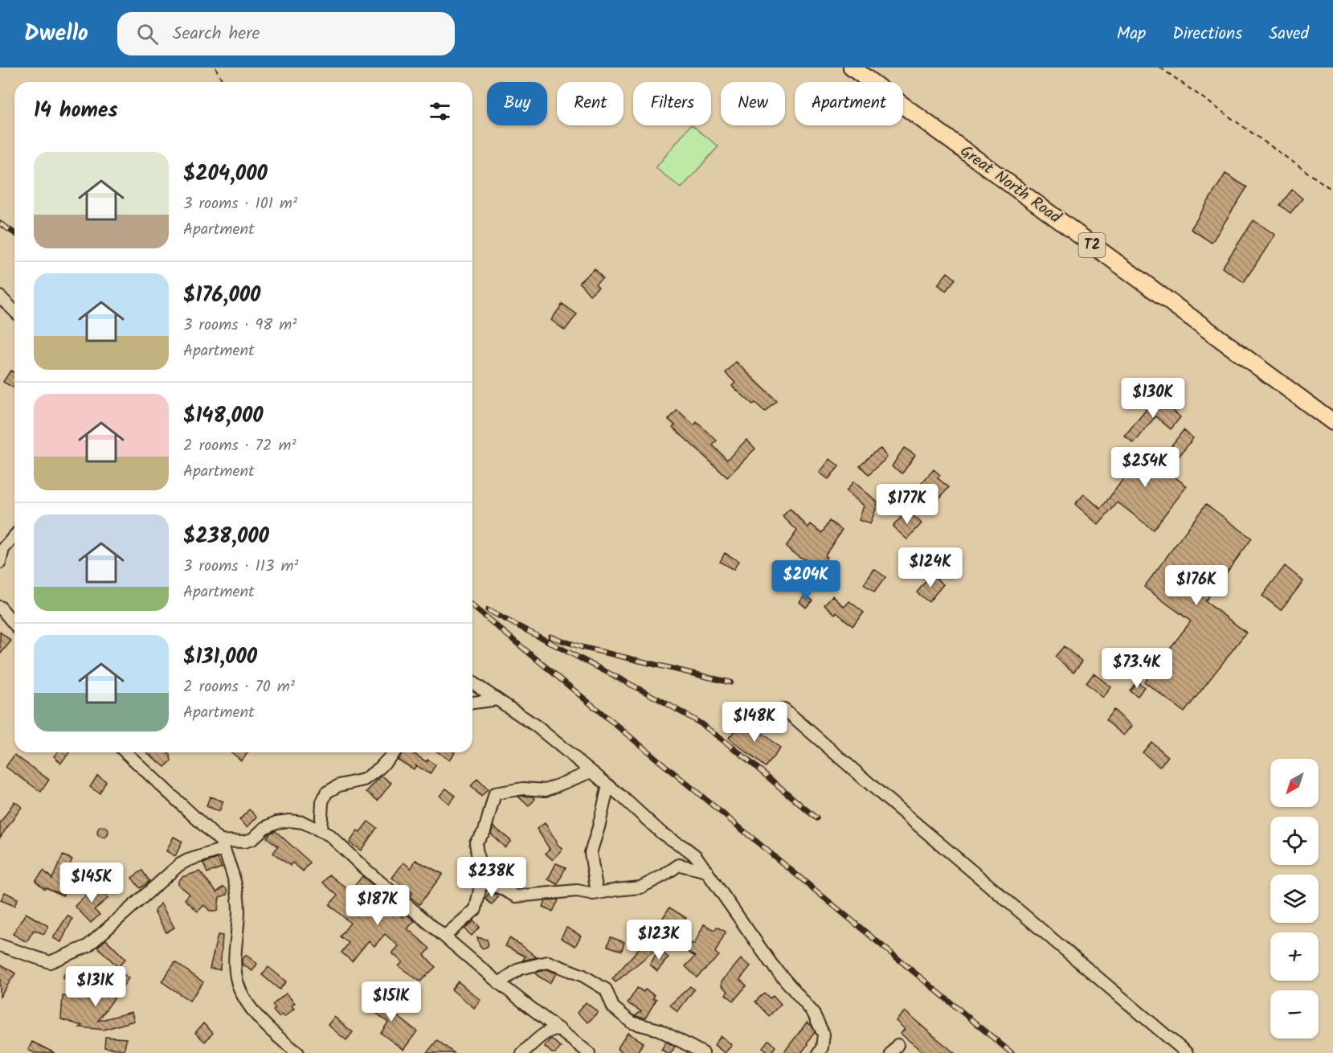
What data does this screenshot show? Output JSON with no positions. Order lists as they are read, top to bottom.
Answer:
{
  "streets": {
    "highway": ["Great North Road", "T2"]
  },
  "north": "bottom left",
  "page": {
    "header": "Dwello",
    "search": "Search here",
    "nav": ["Map", "Directions", "Saved"],
    "chip": [
      "Buy",
      "Rent",
      "Filters",
      "New",
      "Apartment"
    ],
    "heading": "14 homes",
    "list": [
      {
        "name": "$204,000",
        "note": "3 rooms · 101 m² · Apartment"
      },
      {
        "name": "$176,000",
        "note": "3 rooms · 98 m² · Apartment"
      },
      {
        "name": "$148,000",
        "note": "2 rooms · 72 m² · Apartment"
      },
      {
        "name": "$238,000",
        "note": "3 rooms · 113 m² · Apartment"
      },
      {
        "name": "$131,000",
        "note": "2 rooms · 70 m² · Apartment"
      }
    ],
    "price": [
      "$130K",
      "$254K",
      "$177K",
      "$124K",
      "$204K",
      "$176K",
      "$73.4K",
      "$148K",
      "$238K",
      "$145K",
      "$187K",
      "$123K",
      "$131K",
      "$151K"
    ],
    "map_buttons": ["+", "−"]
  }
}
